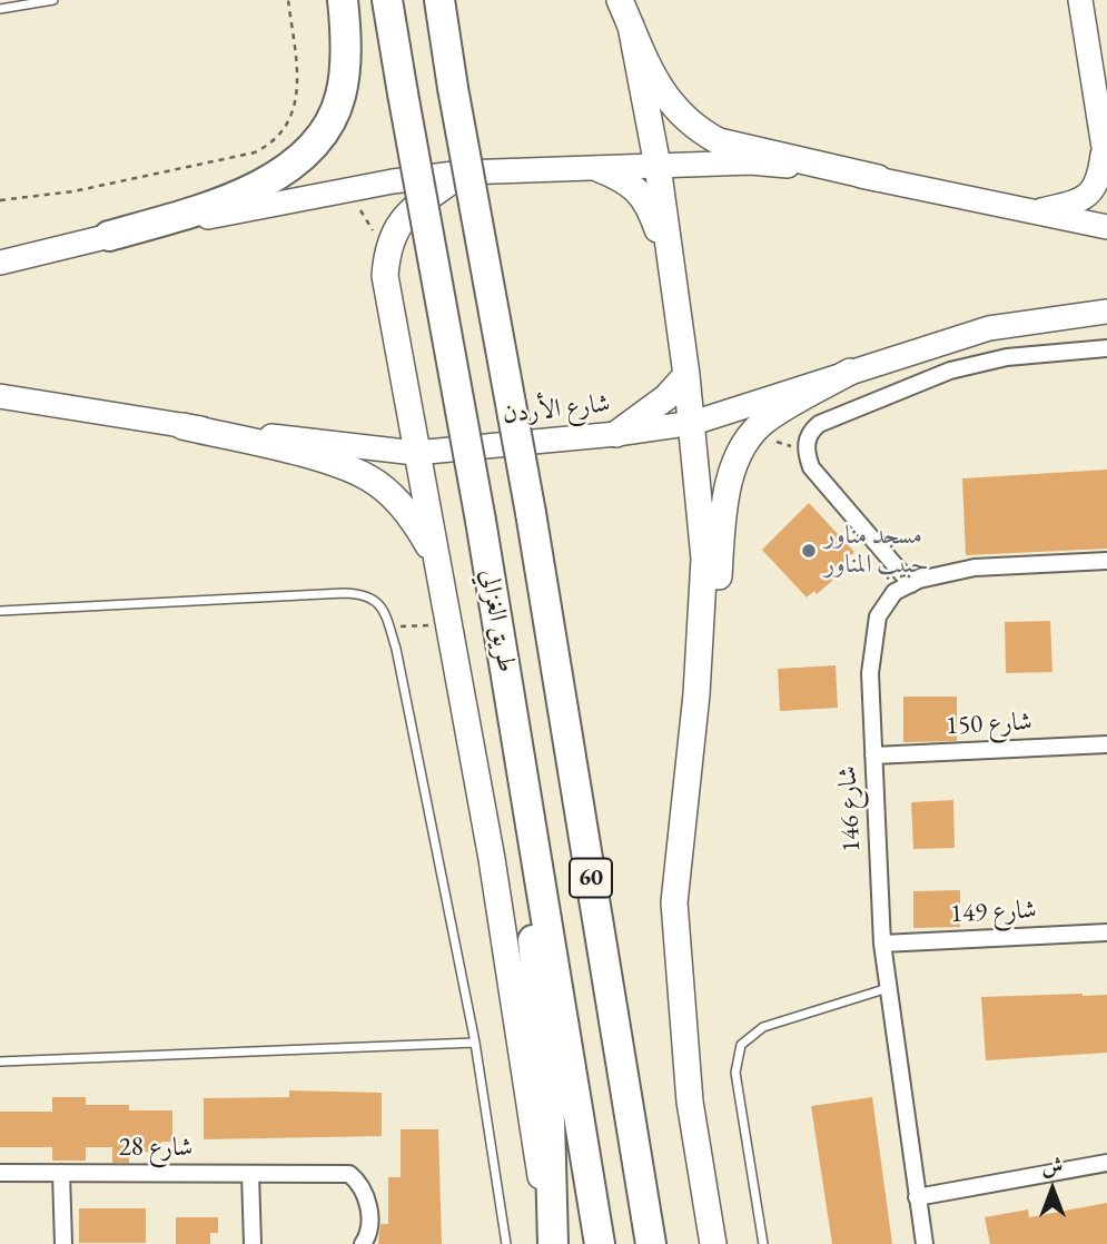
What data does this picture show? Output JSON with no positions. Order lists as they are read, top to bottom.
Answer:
{
  "streets": {
    "highway": ["طريق الغزالي", "60"],
    "main road": ["شارع الأردن"],
    "street": [
      "شارع 150",
      "شارع 146",
      "شارع 149",
      "شارع 28"
    ]
  },
  "crossings": [
    ["شارع 150", "شارع 146"],
    ["شارع 146", "شارع 149"]
  ],
  "places": ["مسجد مناور حبيب المناور"],
  "north": "top"
}
